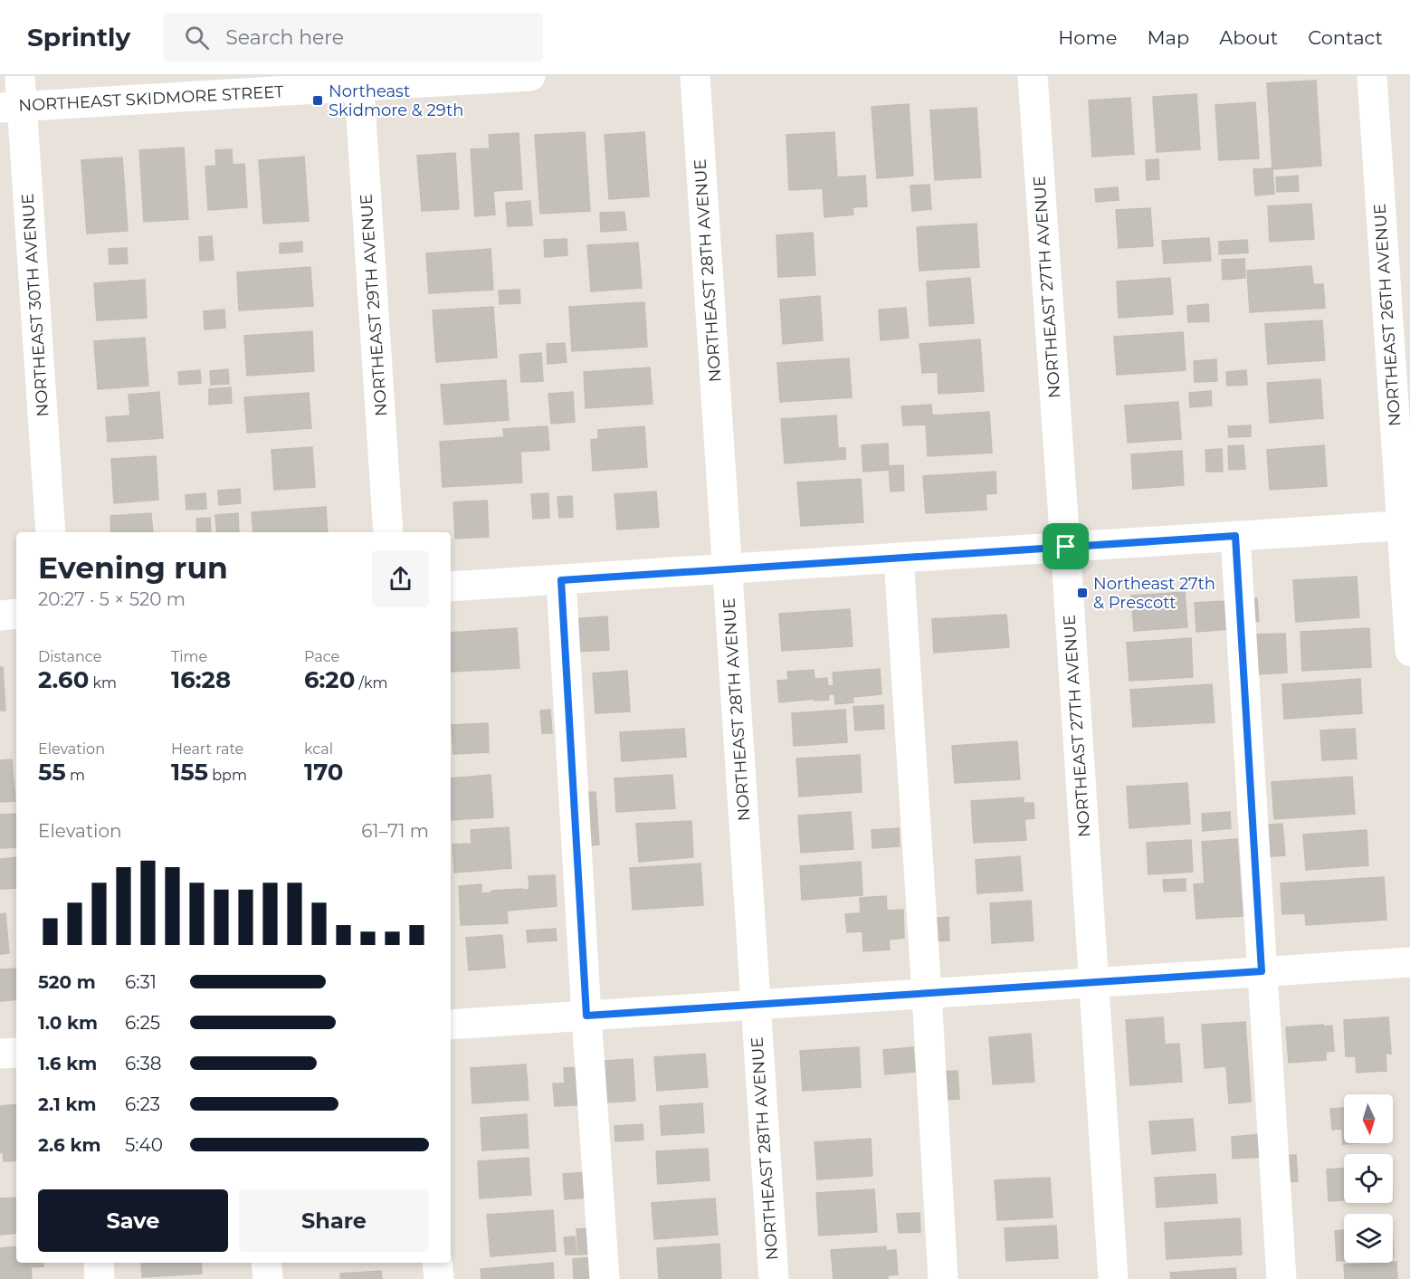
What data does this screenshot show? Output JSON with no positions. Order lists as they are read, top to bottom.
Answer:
{
  "streets": {
    "street": [
      "NORTHEAST SKIDMORE STREET",
      "NORTHEAST 28TH AVENUE",
      "NORTHEAST 27TH AVENUE",
      "NORTHEAST 30TH AVENUE",
      "NORTHEAST 29TH AVENUE",
      "NORTHEAST 26TH AVENUE"
    ]
  },
  "crossings": [
    ["NORTHEAST SKIDMORE STREET", "NORTHEAST 30TH AVENUE"],
    ["NORTHEAST SKIDMORE STREET", "NORTHEAST 29TH AVENUE"]
  ],
  "places": {
    "transit": ["Northeast Skidmore & 29th", "Northeast 27th & Prescott"]
  },
  "north": "bottom",
  "page": {
    "header": "Sprintly",
    "search": "Search here",
    "nav": [
      "Home",
      "Map",
      "About",
      "Contact"
    ],
    "heading": ["Evening run", "20:27 · 5 × 520 m"],
    "stats": [
      ["Distance", "2.60 km"],
      ["Time", "16:28"],
      ["Pace", "6:20 /km"],
      ["Elevation", "55 m"],
      ["Heart rate", "155 bpm"],
      ["kcal", "170"]
    ],
    "chart": ["Elevation", "61–71 m"],
    "list": [
      {
        "name": "520 m",
        "note": "6:31"
      },
      {
        "name": "1.0 km",
        "note": "6:25"
      },
      {
        "name": "1.6 km",
        "note": "6:38"
      },
      {
        "name": "2.1 km",
        "note": "6:23"
      },
      {
        "name": "2.6 km",
        "note": "5:40"
      }
    ],
    "buttons": ["Save", "Share"]
  }
}
